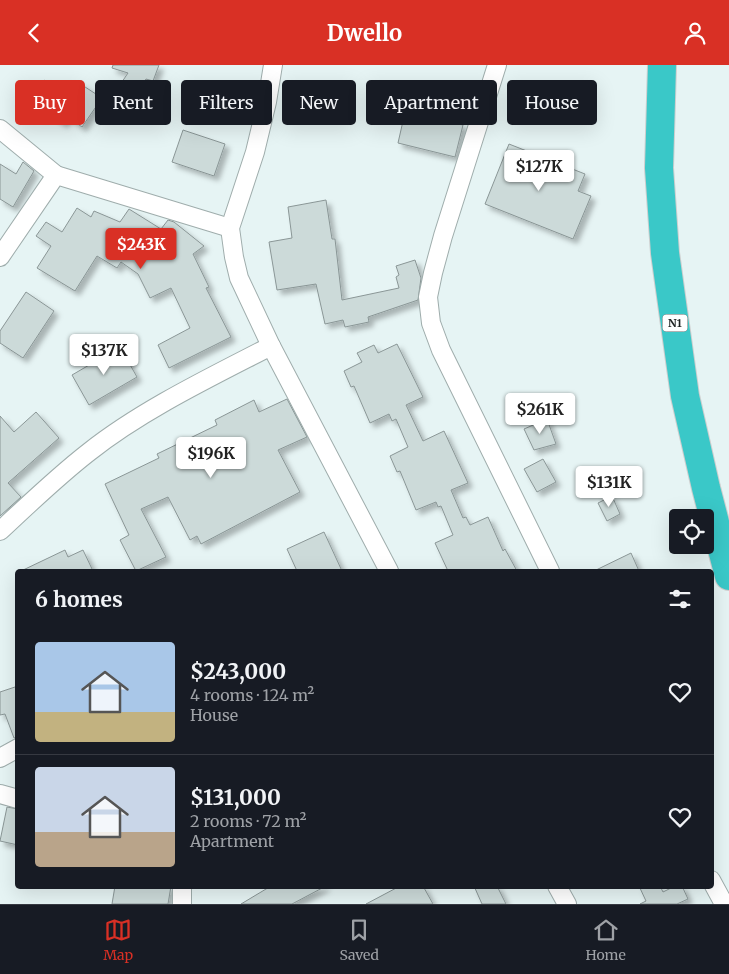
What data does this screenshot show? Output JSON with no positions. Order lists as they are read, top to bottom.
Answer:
{
  "streets": {
    "highway": ["N1"]
  },
  "page": {
    "header": "Dwello",
    "chip": [
      "Buy",
      "Rent",
      "Filters",
      "New",
      "Apartment",
      "House"
    ],
    "price": [
      "$127K",
      "$243K",
      "$137K",
      "$261K",
      "$196K",
      "$131K"
    ],
    "heading": "6 homes",
    "list": [
      {
        "name": "$243,000",
        "note": "4 rooms · 124 m² · House"
      },
      {
        "name": "$131,000",
        "note": "2 rooms · 72 m² · Apartment"
      }
    ],
    "tabs": ["Map", "Saved", "Home"]
  }
}
